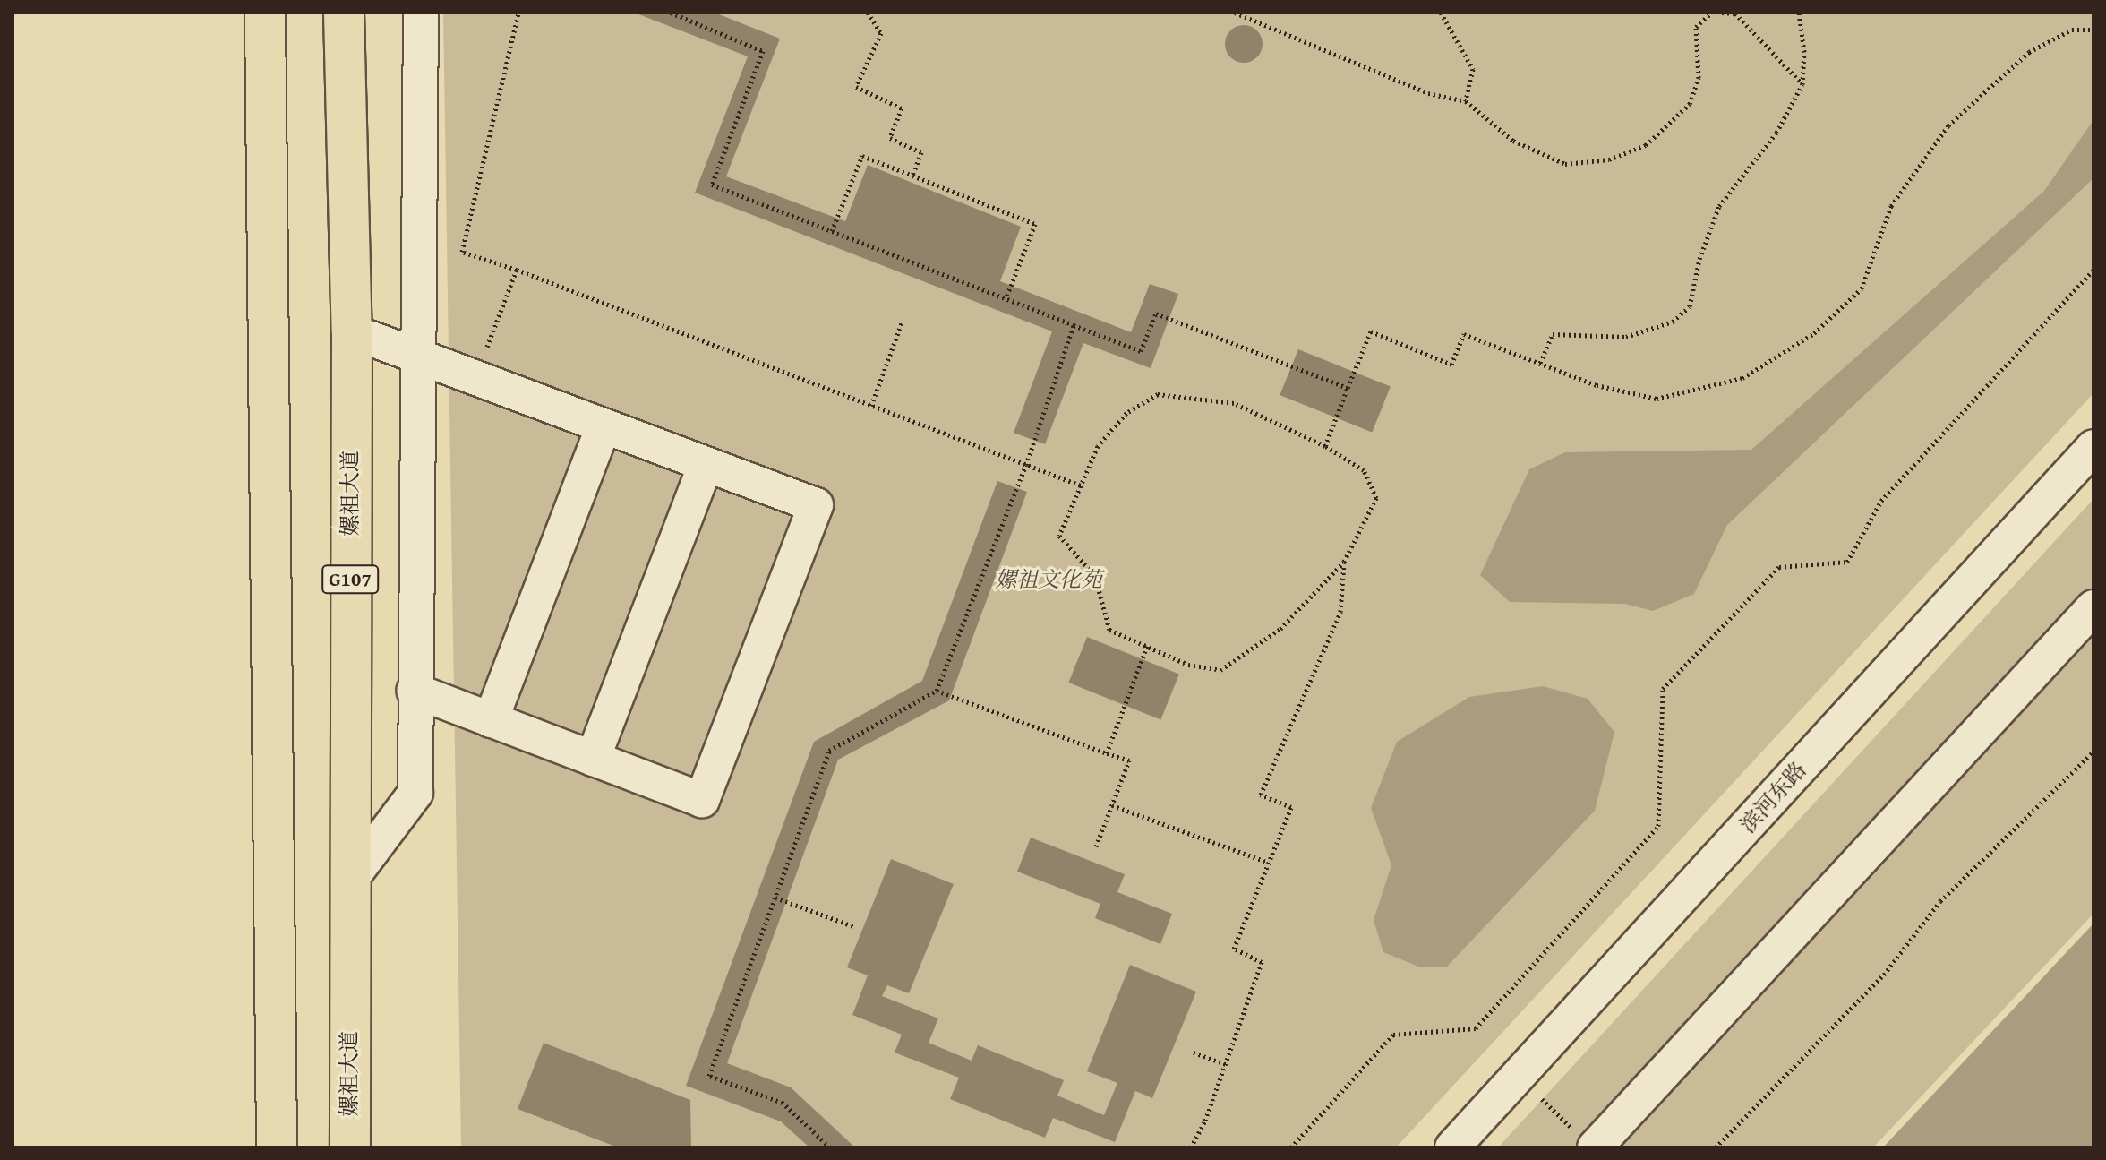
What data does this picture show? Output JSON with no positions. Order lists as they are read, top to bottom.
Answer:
{
  "streets": {
    "highway": ["嫘祖大道", "G107"],
    "street": ["滨河东路"]
  },
  "parks": ["嫘祖文化苑"]
}
